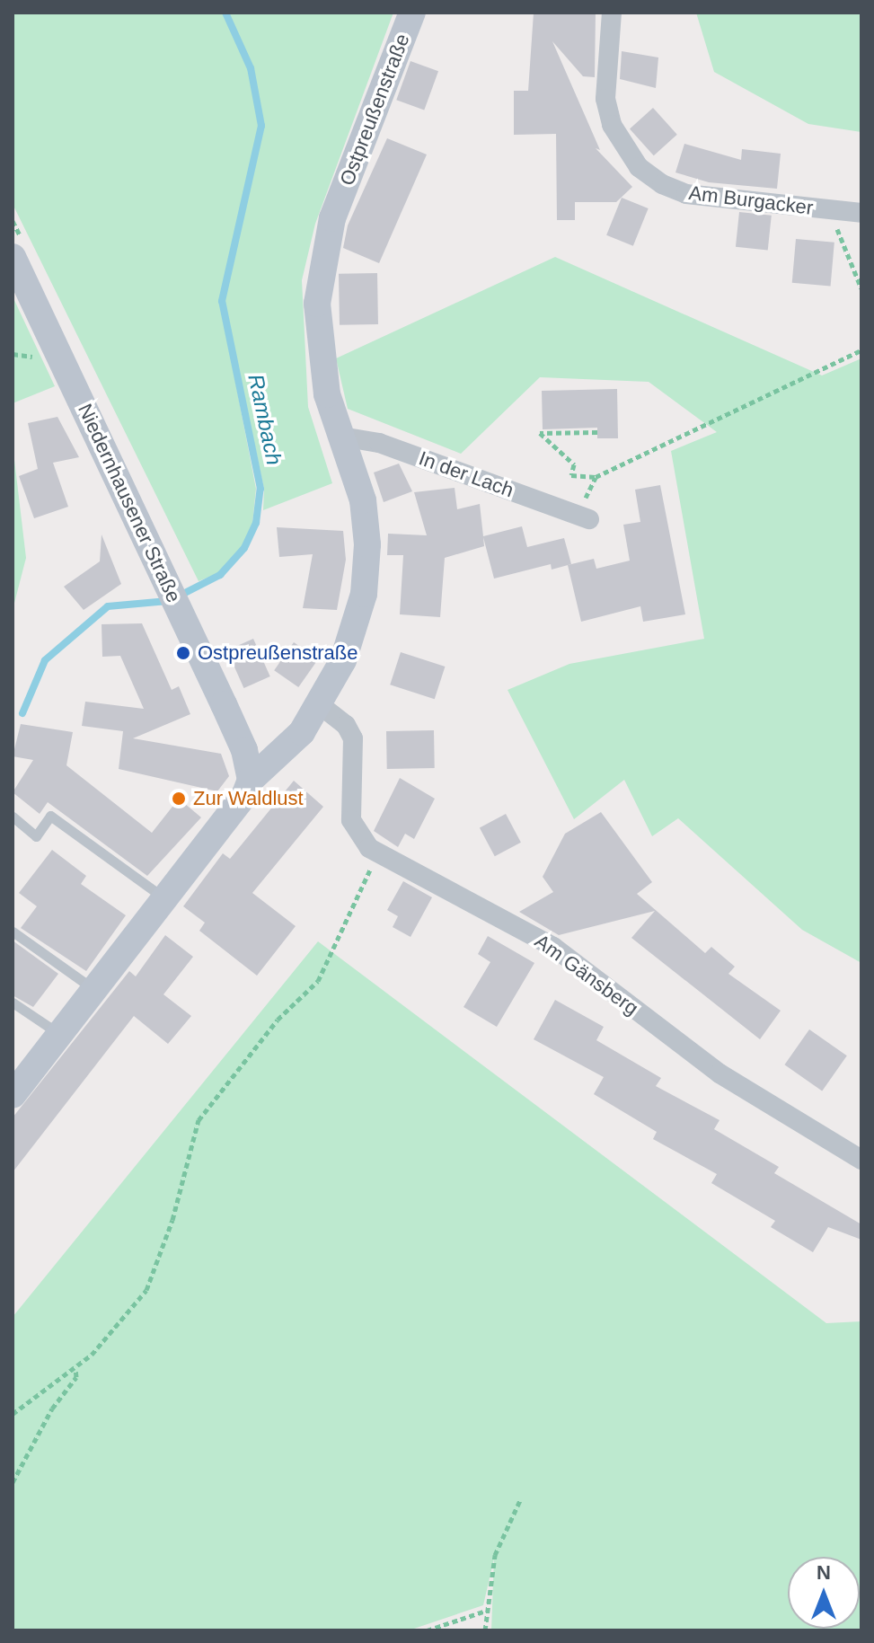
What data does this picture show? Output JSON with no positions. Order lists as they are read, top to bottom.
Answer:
{
  "streets": {
    "main road": ["Ostpreußenstraße", "Niedernhausener Straße"],
    "street": ["Am Burgacker", "In der Lach", "Am Gänsberg"]
  },
  "crossings": [
    ["Ostpreußenstraße", "In der Lach"],
    ["Ostpreußenstraße", "Niedernhausener Straße"],
    ["Ostpreußenstraße", "Am Gänsberg"]
  ],
  "water": ["Rambach"],
  "places": ["Ostpreußenstraße", "Zur Waldlust"],
  "north": "top"
}
